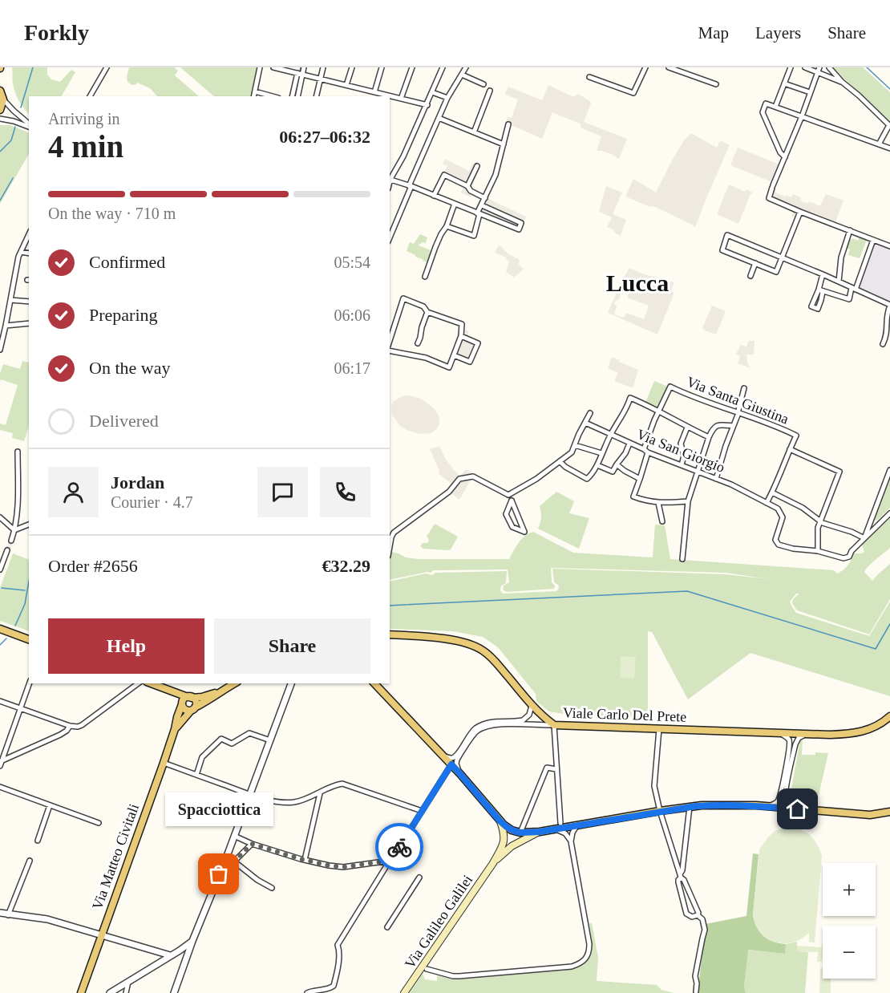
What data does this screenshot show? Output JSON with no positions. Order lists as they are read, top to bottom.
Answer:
{
  "streets": {
    "main road": ["Viale Carlo Del Prete", "Via Matteo Civitali", "Via Galileo Galilei"],
    "street": ["Via Santa Giustina", "Via San Giorgio"]
  },
  "districts": ["Lucca"],
  "places": ["Spacciottica"],
  "page": {
    "header": "Forkly",
    "nav": ["Map", "Layers", "Share"],
    "heading": ["4 min", "Arriving in", "06:27–06:32"],
    "panel": [
      "Jordan",
      "Courier · 4.7",
      "Order #2656",
      "€32.29"
    ],
    "bar": "On the way · 710 m",
    "list": [
      ["Confirmed", "05:54"],
      ["Preparing", "06:06"],
      ["On the way", "06:17"],
      "Delivered"
    ],
    "buttons": ["Help", "Share"],
    "bubble": "Spacciottica",
    "map_buttons": ["+", "−"]
  }
}
